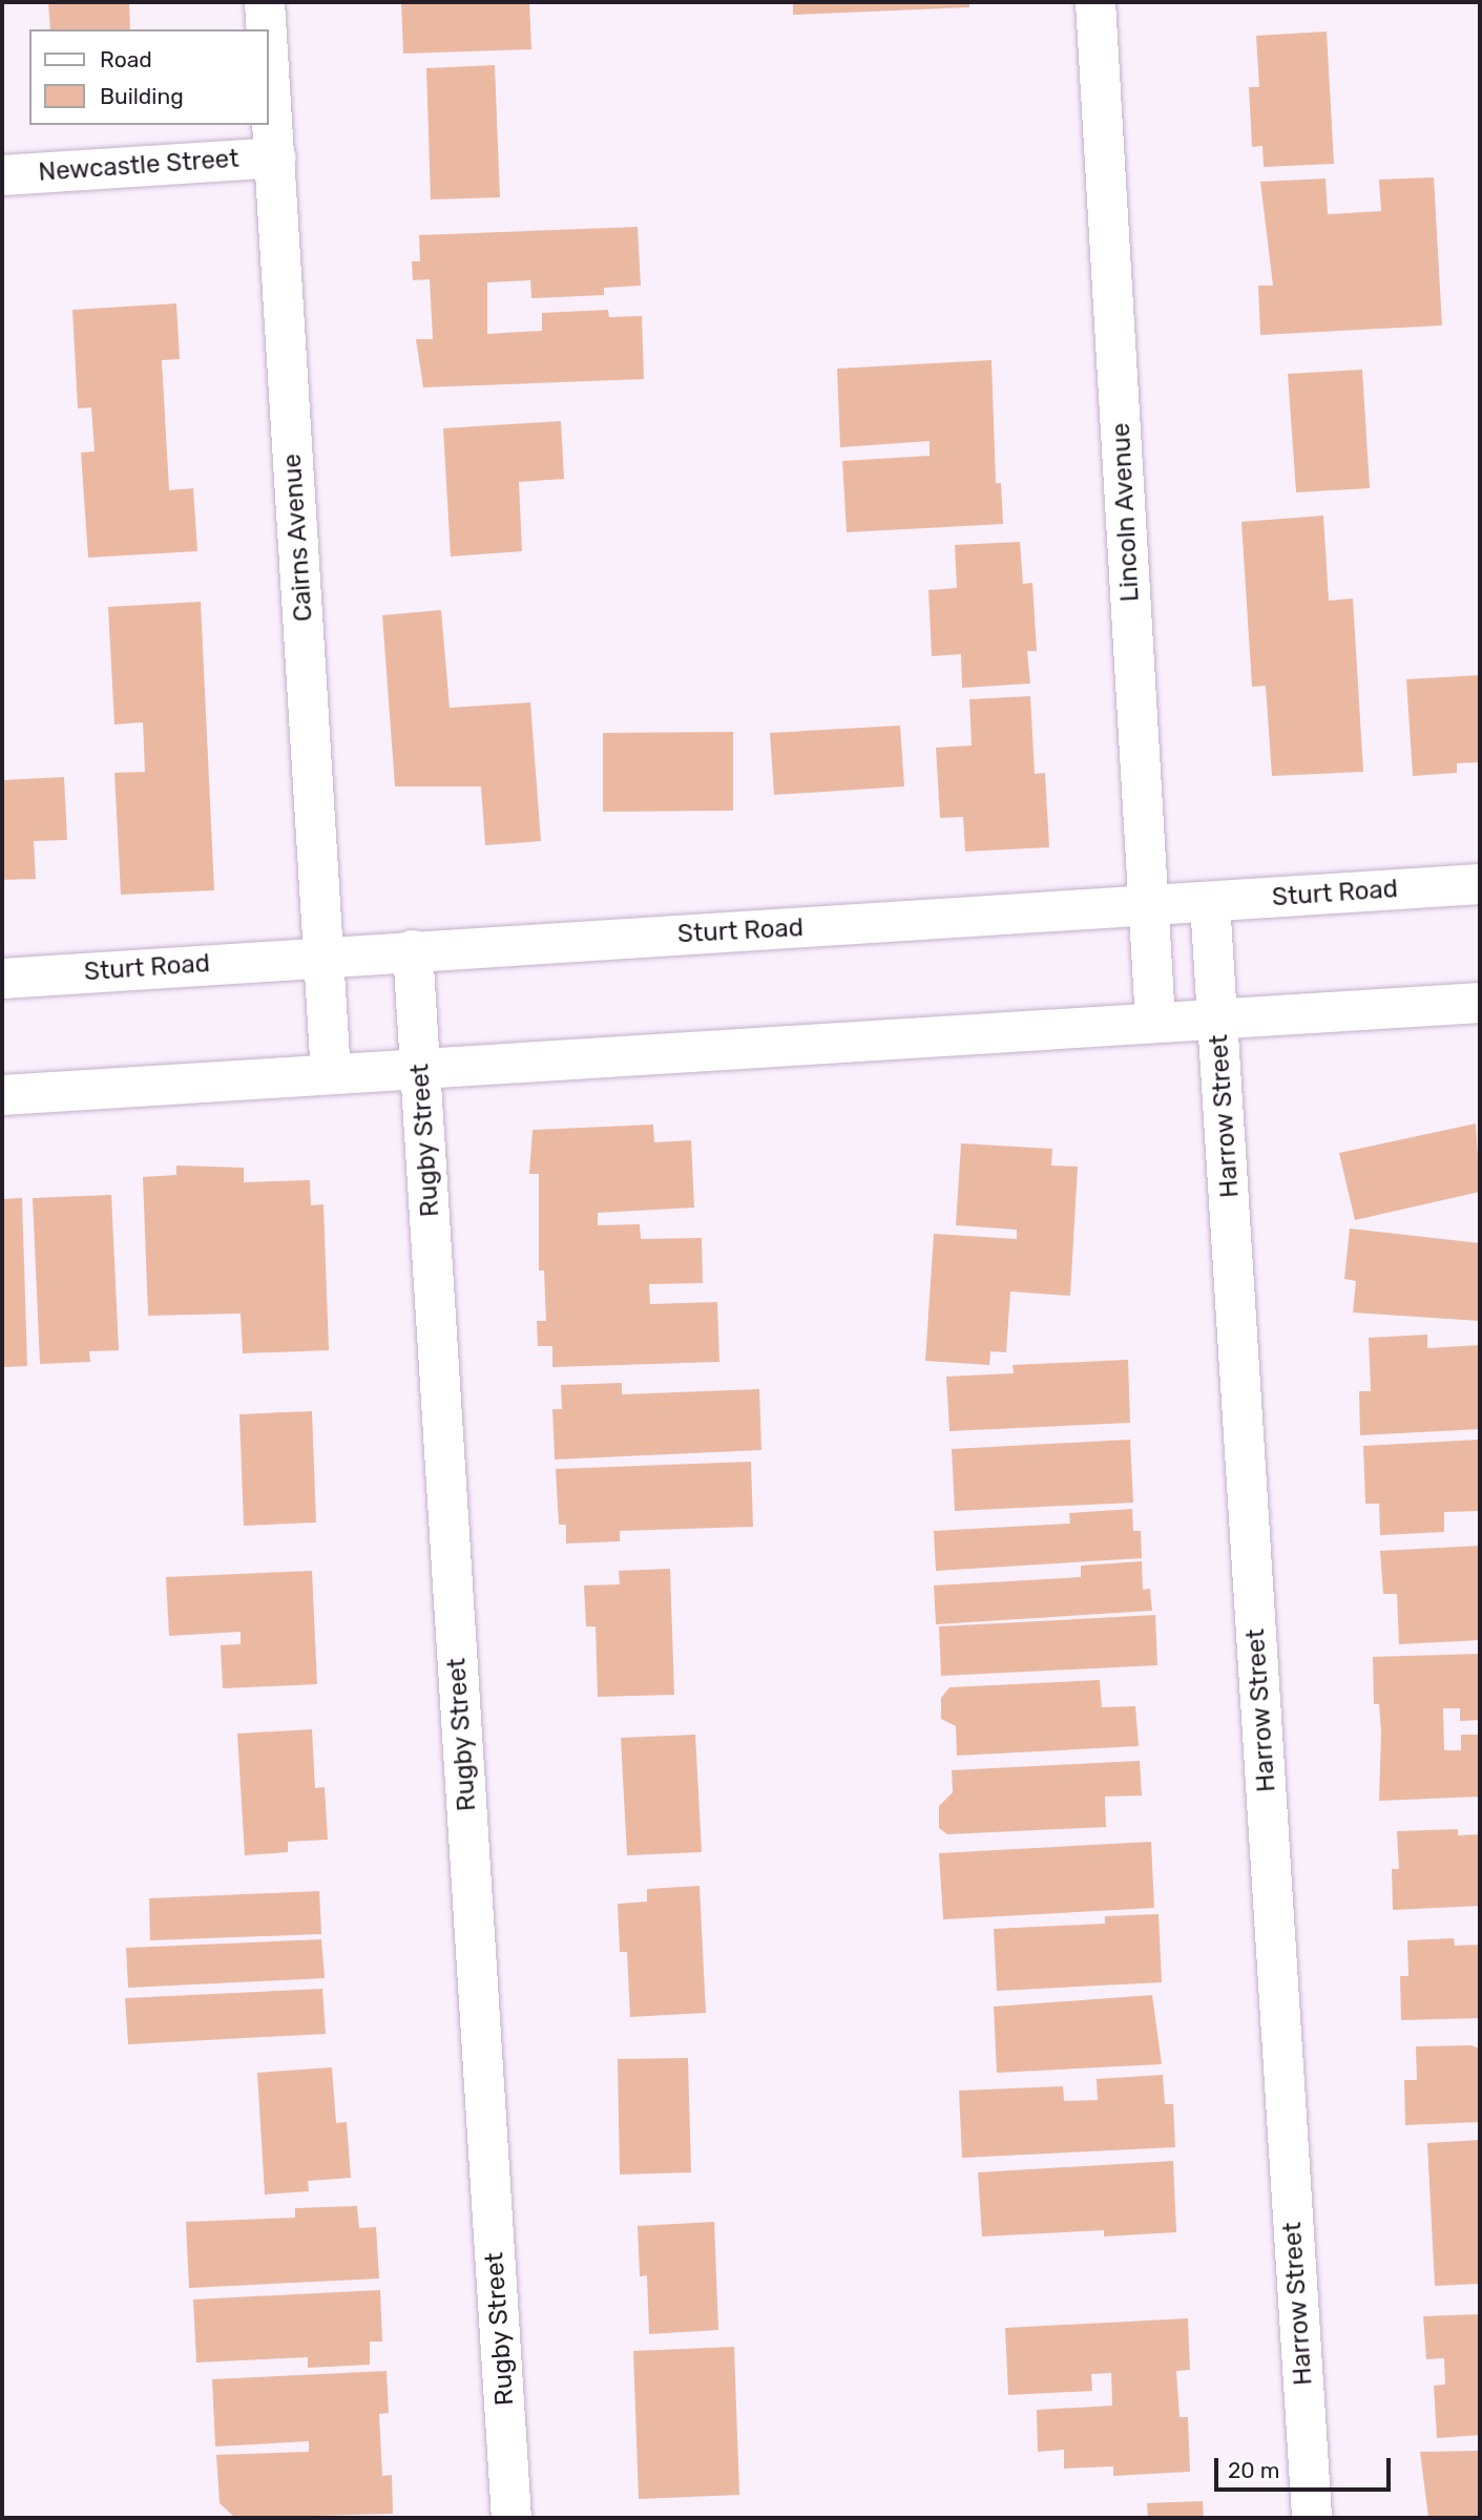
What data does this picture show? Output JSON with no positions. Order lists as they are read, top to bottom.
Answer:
{
  "streets": {
    "street": [
      "Newcastle Street",
      "Lincoln Avenue",
      "Cairns Avenue",
      "Sturt Road",
      "Harrow Street",
      "Rugby Street"
    ]
  },
  "crossings": [
    ["Newcastle Street", "Cairns Avenue"],
    ["Lincoln Avenue", "Sturt Road"],
    ["Cairns Avenue", "Sturt Road"],
    ["Sturt Road", "Harrow Street"],
    ["Sturt Road", "Rugby Street"]
  ],
  "legend": ["Road", "Building"],
  "scale_bar": "20 m"
}
